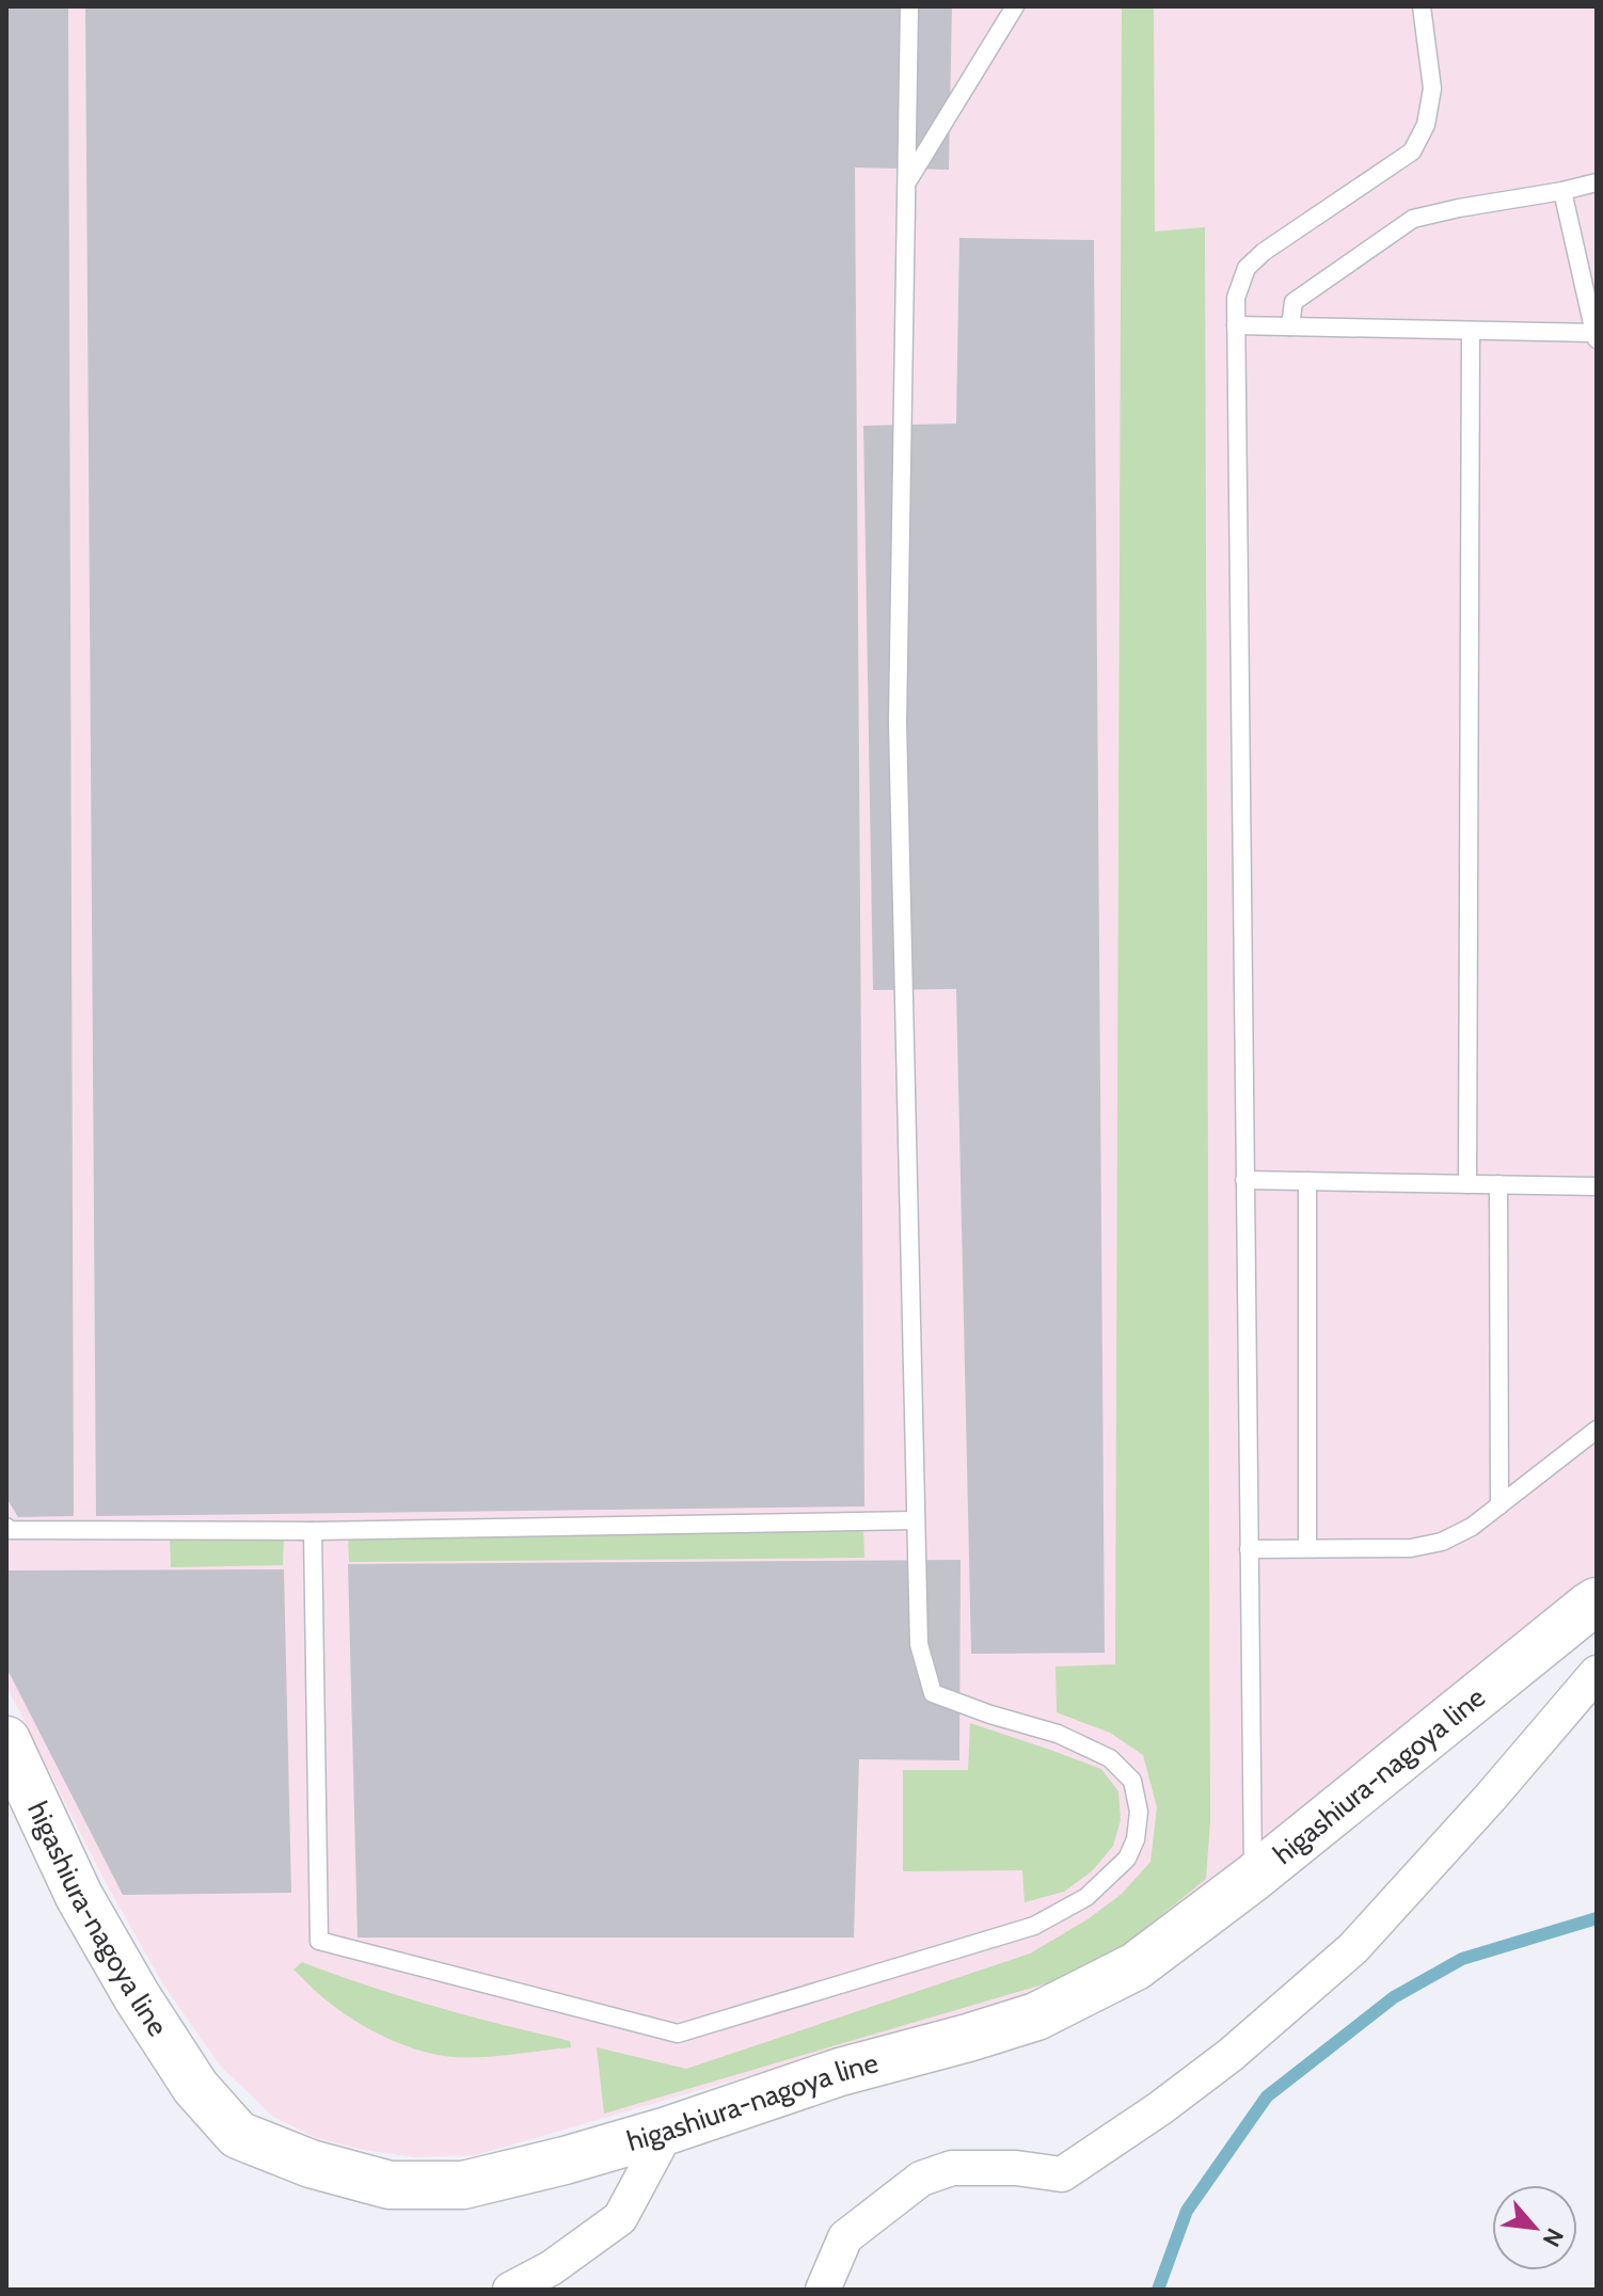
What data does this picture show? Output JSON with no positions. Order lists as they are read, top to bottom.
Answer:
{
  "streets": {
    "main road": ["higashiura-nagoya line"]
  },
  "north": "bottom right"
}
